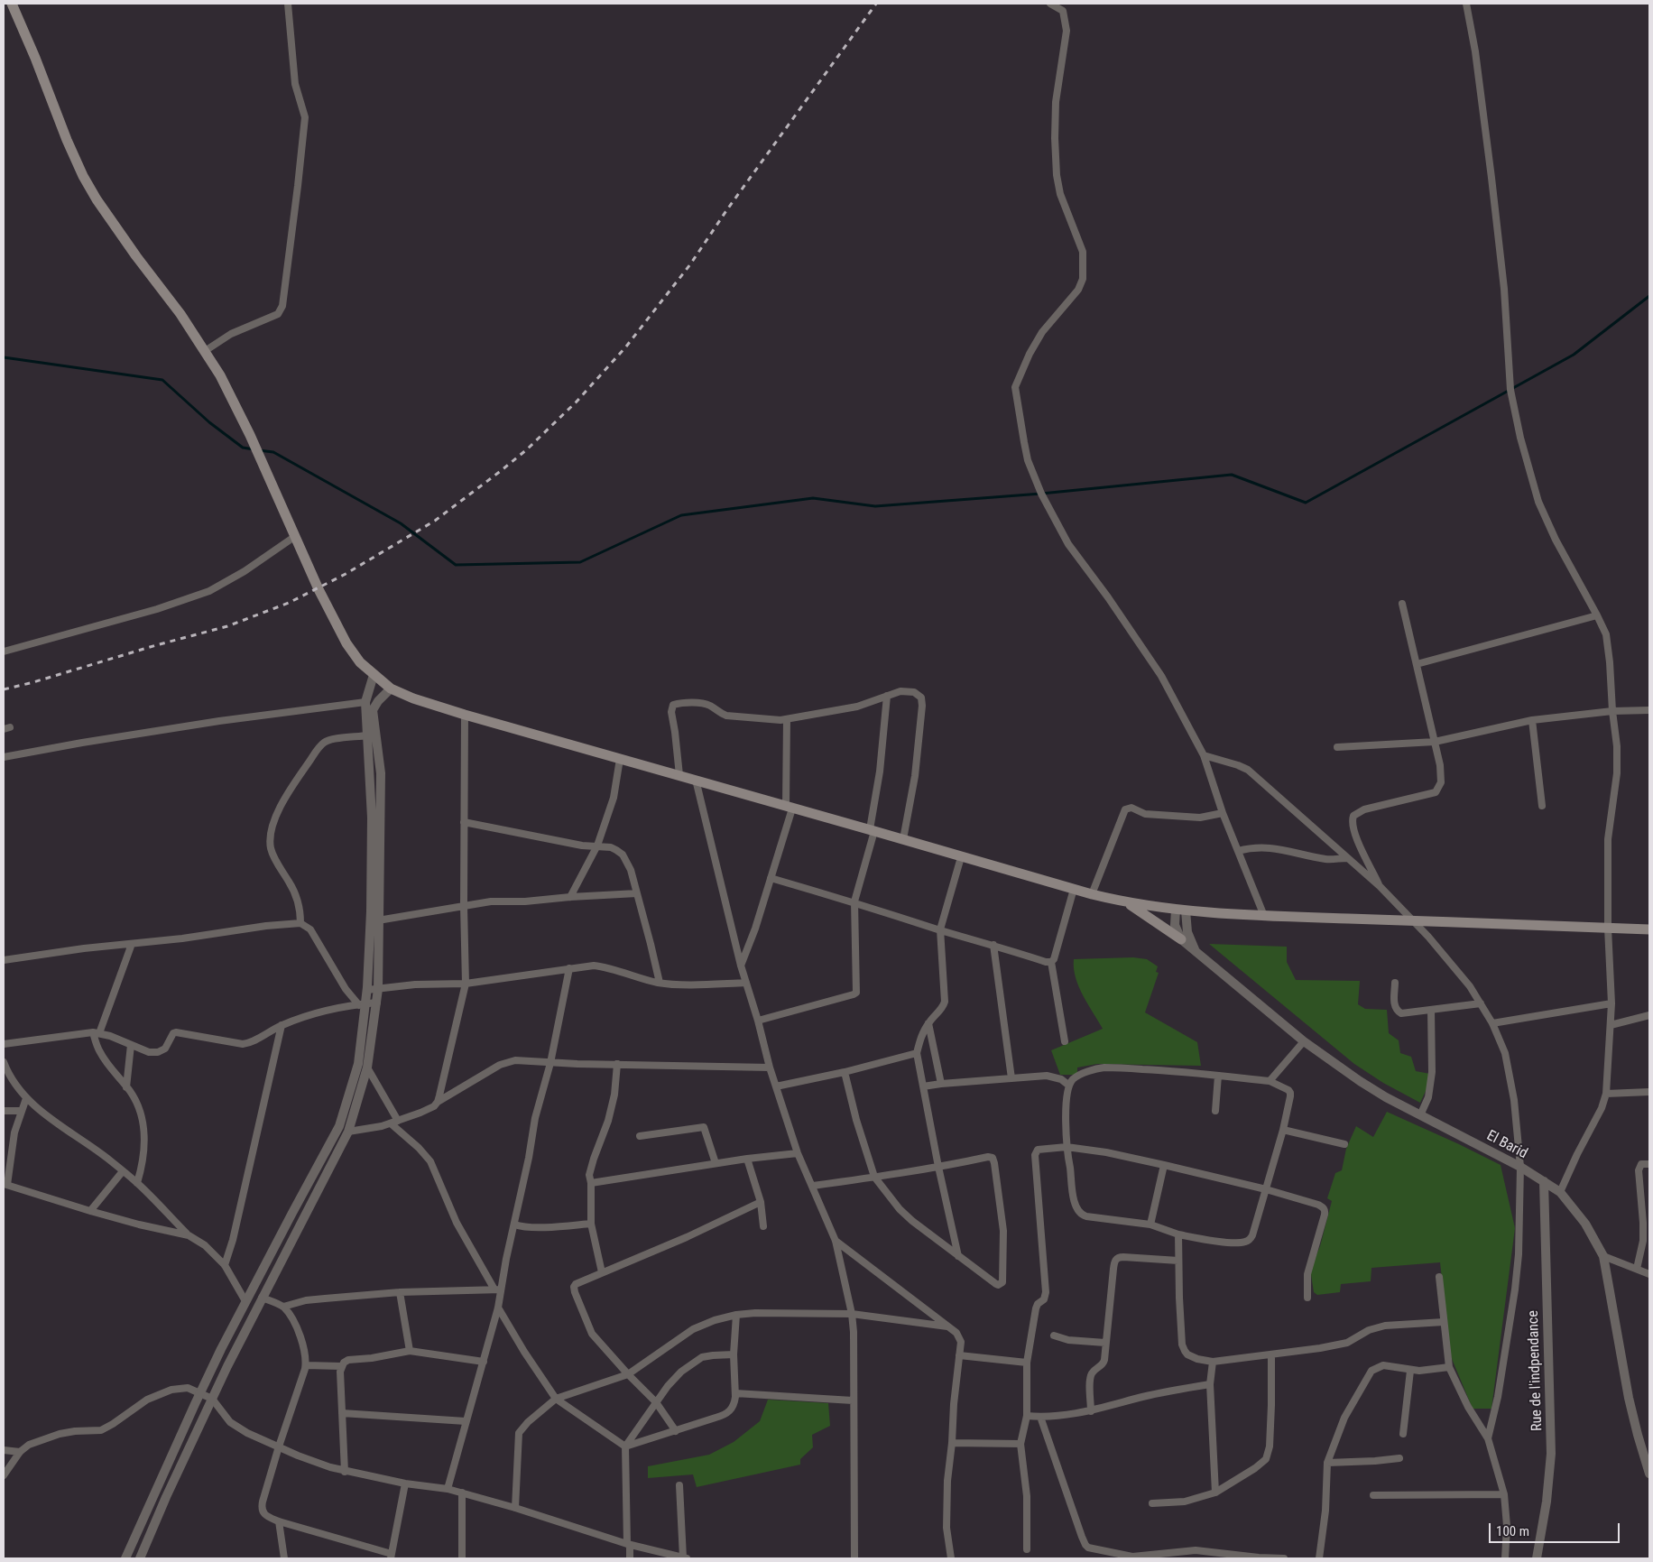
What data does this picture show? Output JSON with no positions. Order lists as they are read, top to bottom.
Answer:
{
  "streets": {
    "street": ["El Barid", "Rue de l'indpendance"]
  },
  "crossings": [
    ["El Barid", "Rue de l'indpendance"]
  ],
  "scale_bar": "100 m"
}
